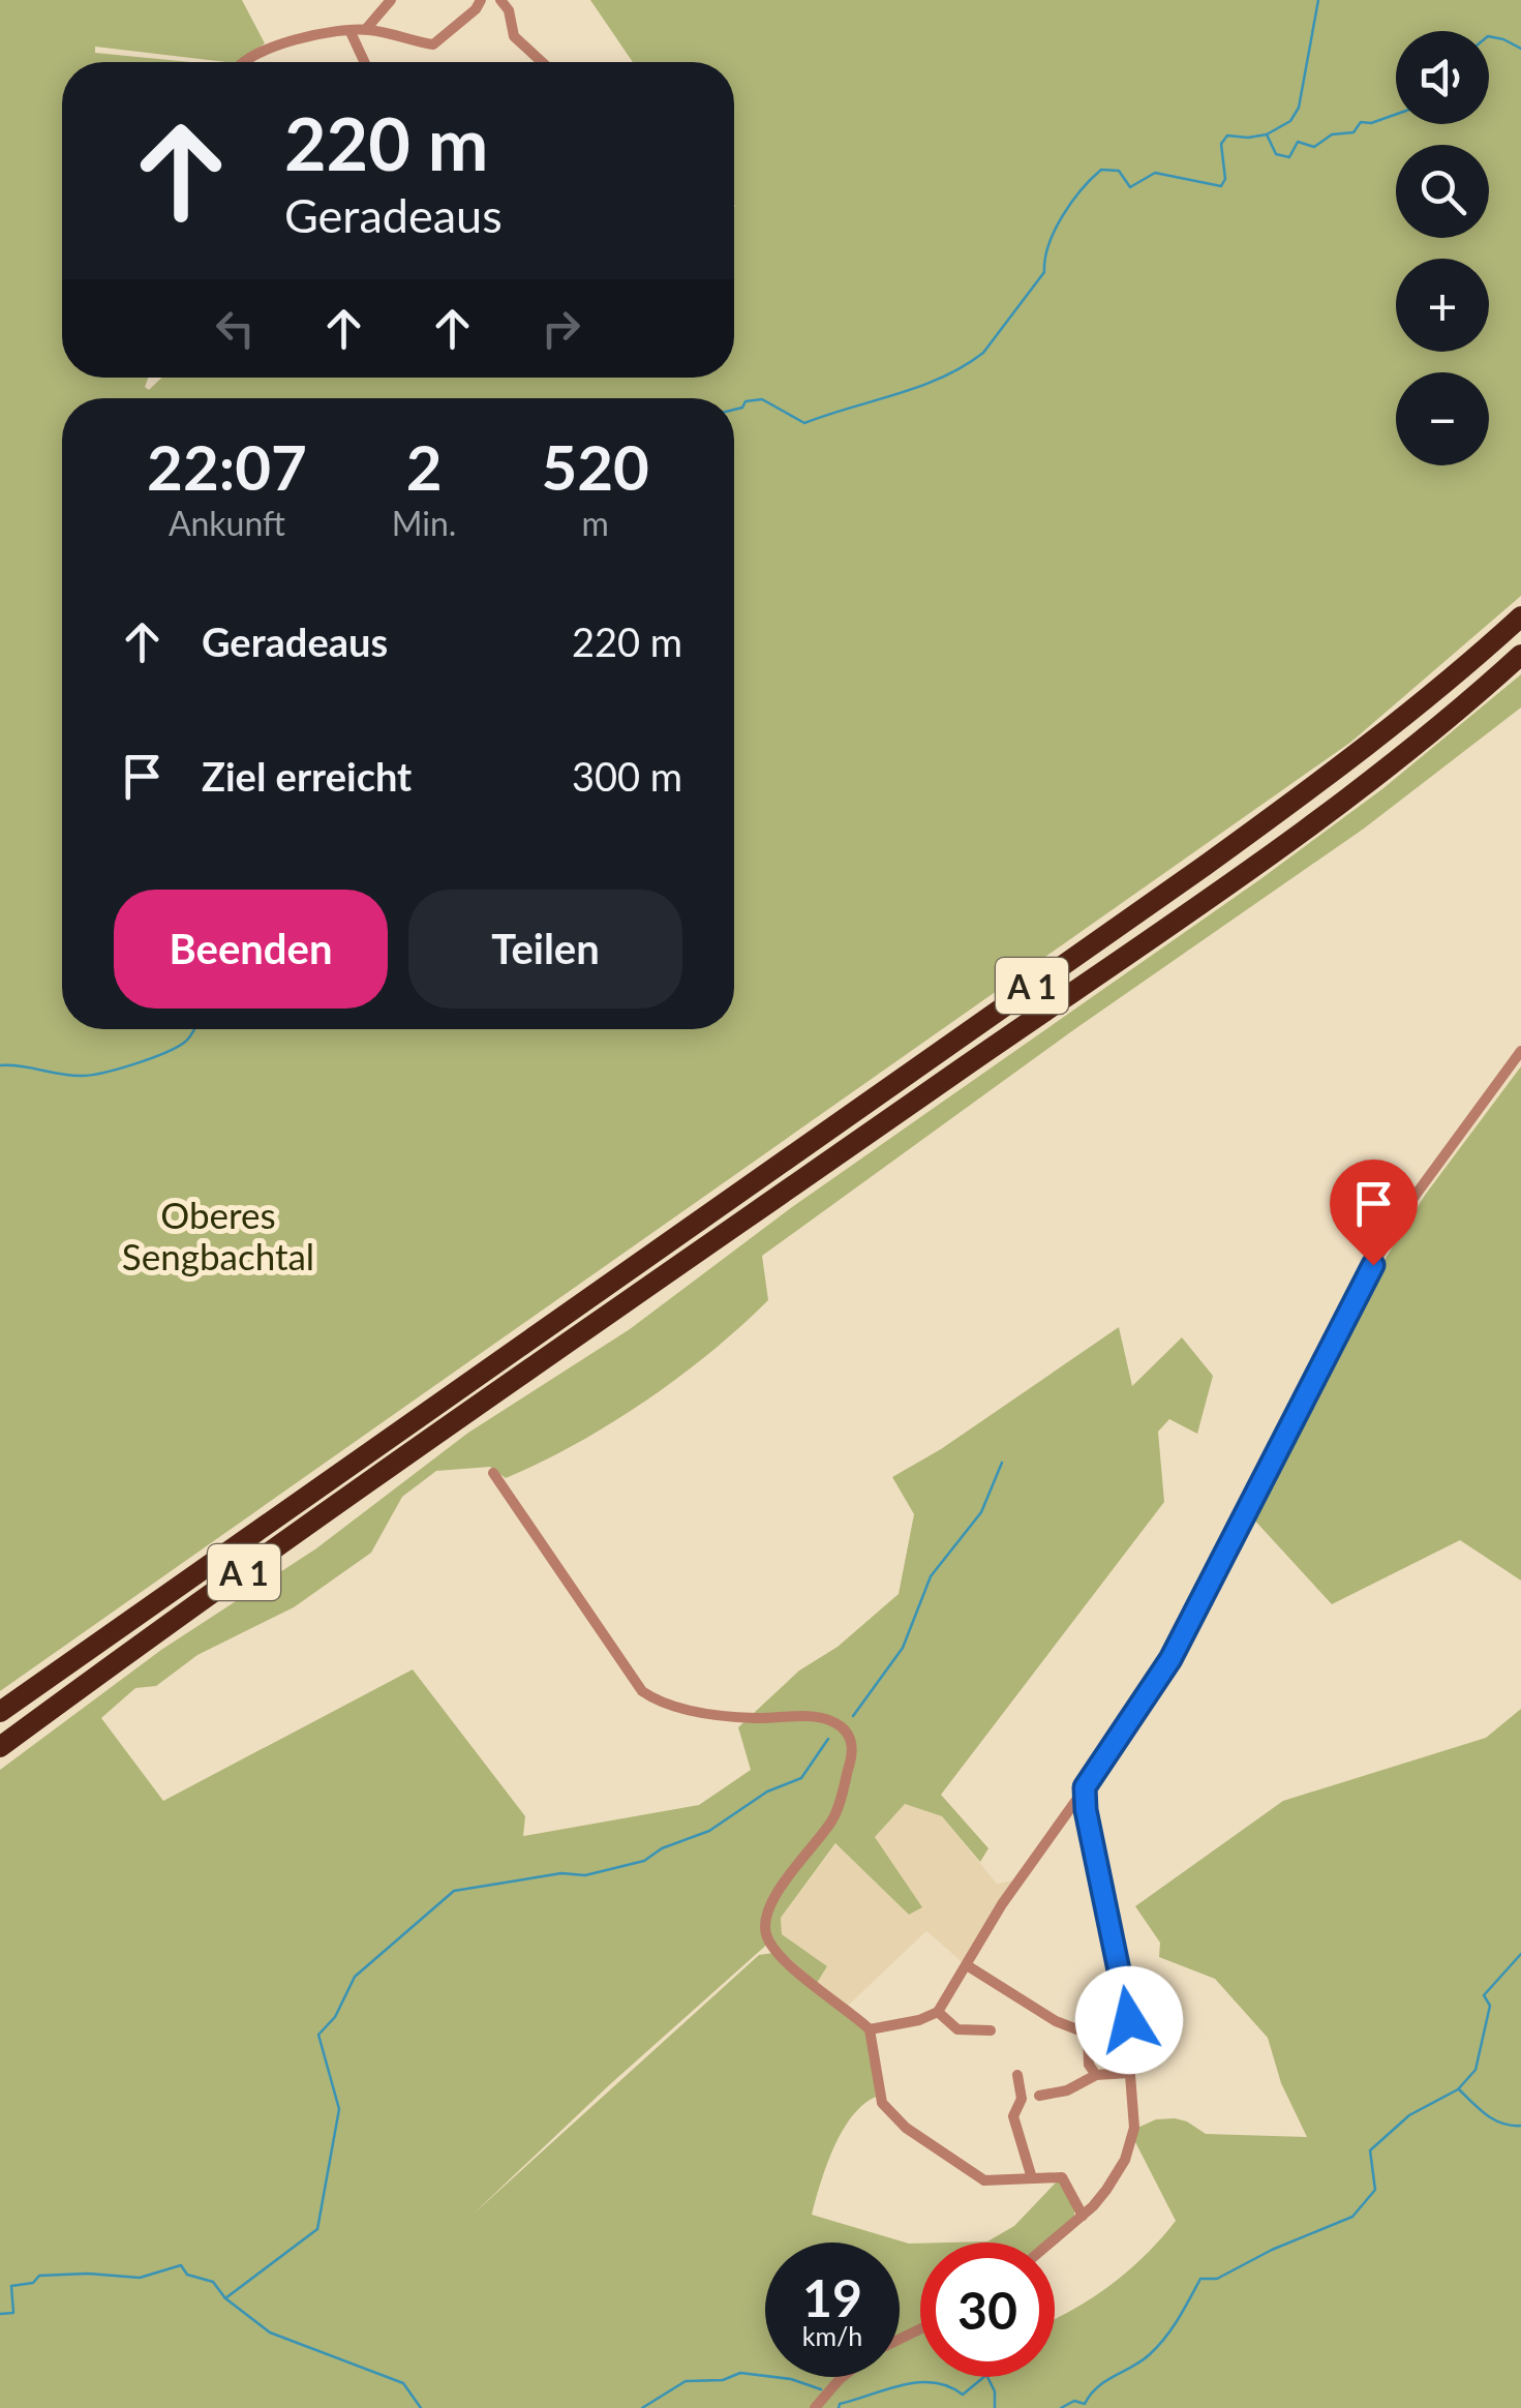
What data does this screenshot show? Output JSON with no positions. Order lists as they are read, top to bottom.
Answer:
{
  "streets": {
    "highway": ["A 1"]
  },
  "parks": ["Oberes Sengbachtal"],
  "page": {
    "map_buttons": ["+", "−"],
    "turn": ["220 m", "Geradeaus"],
    "eta": [
      "22:07",
      "Ankunft",
      "2",
      "Min.",
      "520",
      "m"
    ],
    "list": [
      {
        "name": "Geradeaus",
        "value": "220 m"
      },
      {
        "name": "Ziel erreicht",
        "value": "300 m"
      }
    ],
    "buttons": ["Beenden", "Teilen"],
    "speed": "19 km/h",
    "limit": "30"
  }
}
